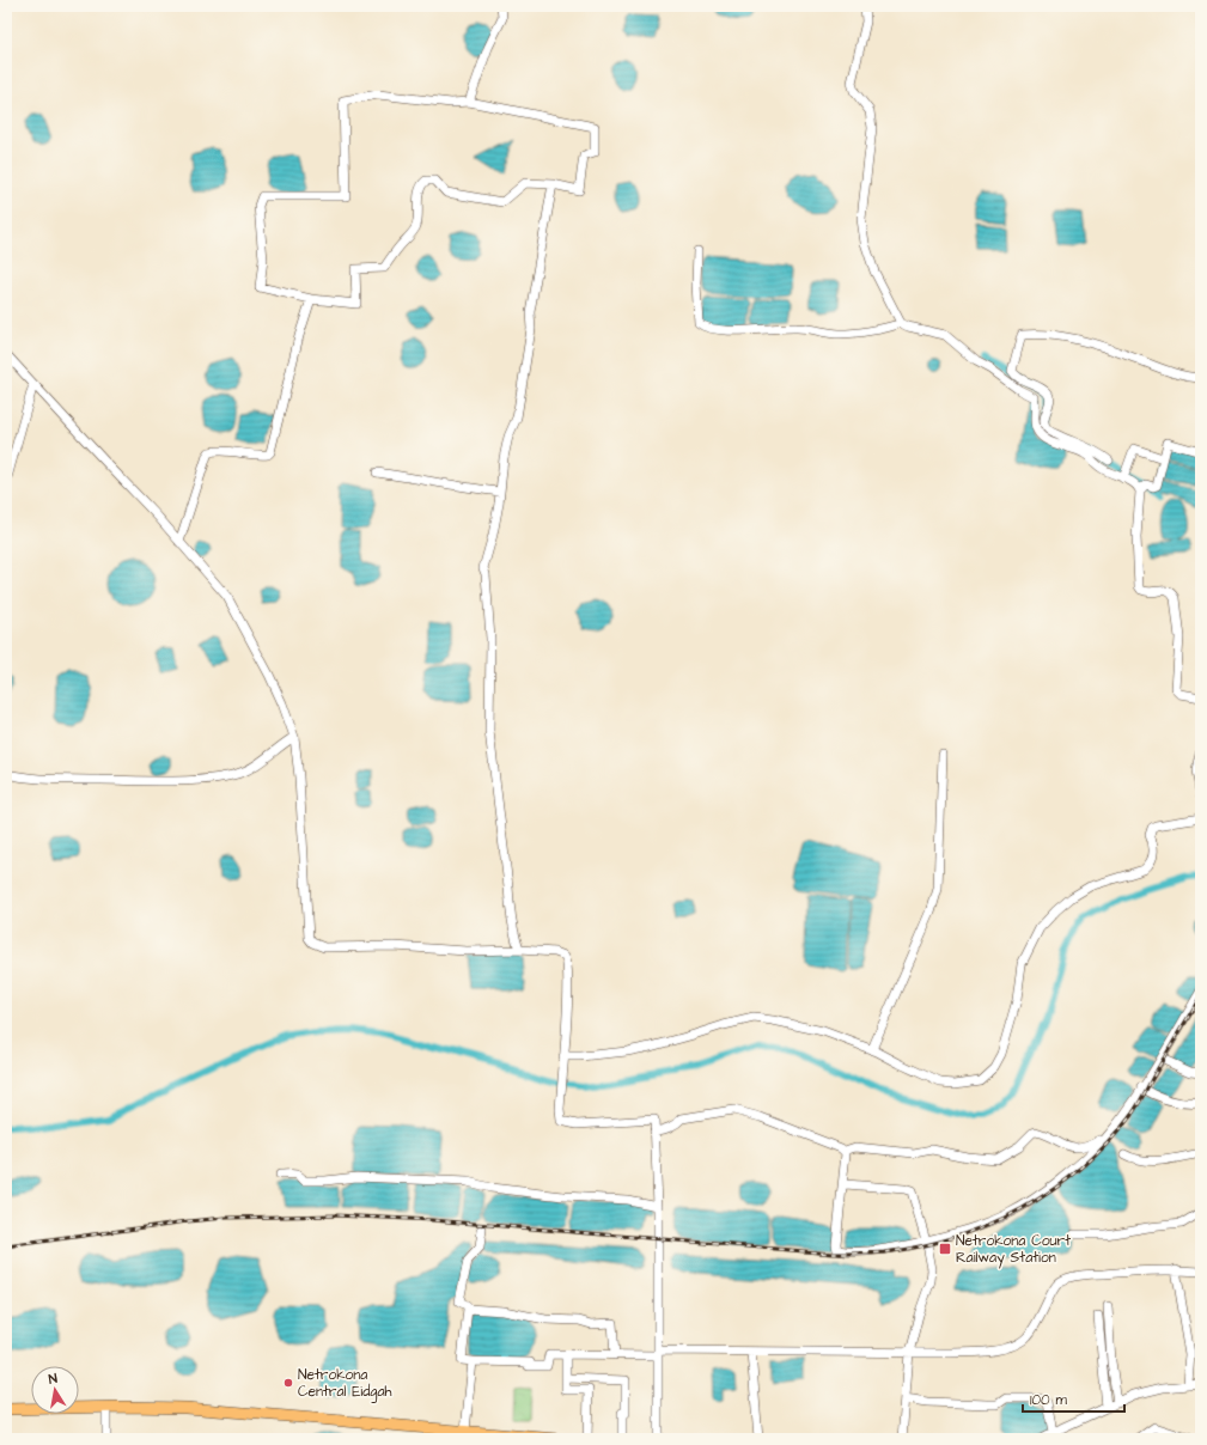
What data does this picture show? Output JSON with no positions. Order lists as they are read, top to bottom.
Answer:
{
  "places": {
    "transit": ["Netrokona Court Railway Station"],
    "other": ["Netrokona Central Eidgah"]
  },
  "scale_bar": "100 m",
  "north": "top"
}
